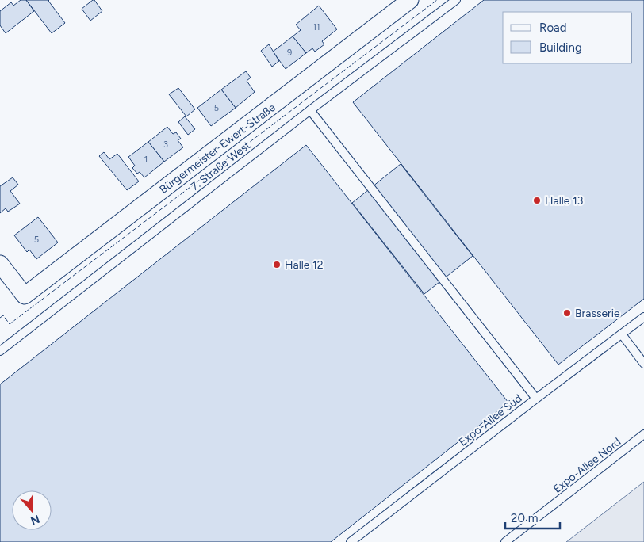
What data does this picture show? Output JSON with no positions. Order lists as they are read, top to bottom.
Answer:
{
  "streets": {
    "street": ["Bürgermeister-Ewert-Straße"],
    "lane": ["7. Straße West", "Expo-Allee Süd", "Expo-Allee Nord"]
  },
  "places": ["Halle 13", "Halle 12", "Brasserie"],
  "house_numbers": [
    "11",
    "9",
    "5",
    "3",
    "1",
    "5"
  ],
  "legend": ["Road", "Building"],
  "scale_bar": "20 m",
  "north": "bottom"
}
